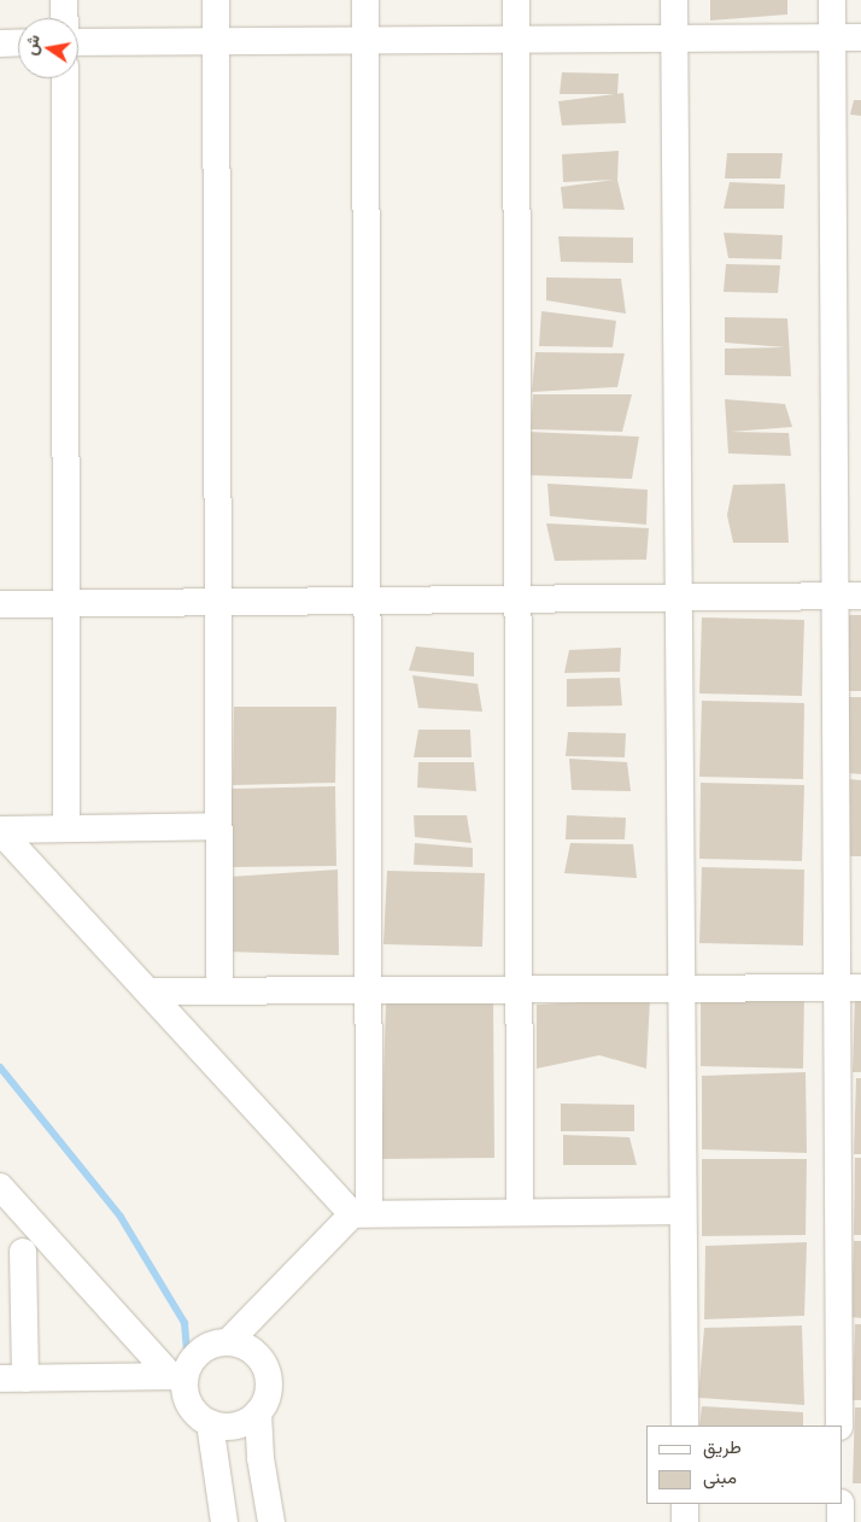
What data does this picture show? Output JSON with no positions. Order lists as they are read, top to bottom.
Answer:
{
  "legend": ["طريق", "مبنى"],
  "north": "left"
}
